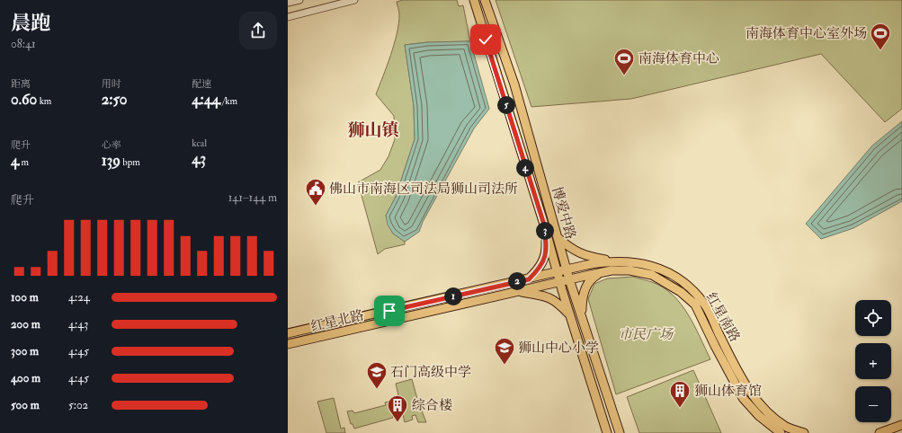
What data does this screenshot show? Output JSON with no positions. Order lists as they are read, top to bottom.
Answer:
{
  "streets": {
    "main road": ["博爱中路", "红星南路", "红星北路"]
  },
  "crossings": [
    ["博爱中路", "红星南路"],
    ["博爱中路", "红星北路"],
    ["红星南路", "红星北路"]
  ],
  "districts": ["狮山镇"],
  "parks": ["市民广场"],
  "places": {
    "sports": ["南海体育中心室外场", "南海体育中心"],
    "public building": ["佛山市南海区司法局狮山司法所"],
    "school or university": ["狮山中心小学", "石门高级中学"],
    "building": ["狮山体育馆", "综合楼"]
  },
  "page": {
    "heading": ["晨跑", "08:41"],
    "stats": [
      ["距离", "0.60 km"],
      ["用时", "2:50"],
      ["配速", "4:44 /km"],
      ["爬升", "4 m"],
      ["心率", "139 bpm"],
      ["kcal", "43"]
    ],
    "pins": [
      "5",
      "4",
      "3",
      "2",
      "1"
    ],
    "chart": ["爬升", "141–144 m"],
    "list": [
      {
        "name": "100 m",
        "note": "4:24"
      },
      {
        "name": "200 m",
        "note": "4:43"
      },
      {
        "name": "300 m",
        "note": "4:45"
      },
      {
        "name": "400 m",
        "note": "4:45"
      },
      {
        "name": "500 m",
        "note": "5:02"
      }
    ],
    "map_buttons": ["+", "−"]
  }
}
